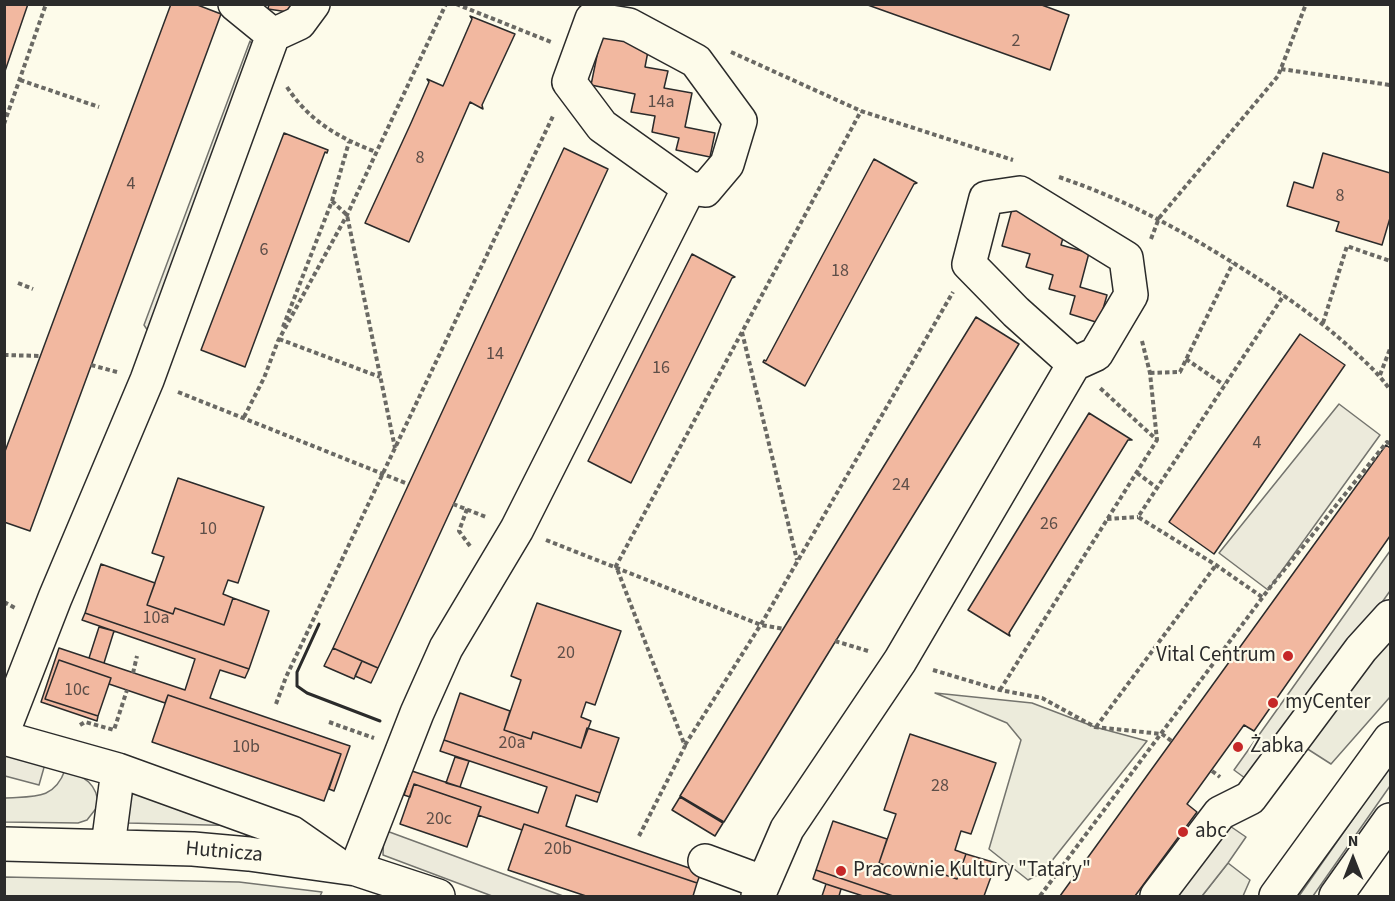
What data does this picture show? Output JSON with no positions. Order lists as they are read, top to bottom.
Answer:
{
  "streets": {
    "street": ["Hutnicza"]
  },
  "places": [
    "Vital Centrum",
    "myCenter",
    "Żabka",
    "abc",
    "Pracownie Kultury \"Tatary\""
  ],
  "house_numbers": [
    "2",
    "14a",
    "8",
    "4",
    "8",
    "6",
    "18",
    "14",
    "16",
    "4",
    "24",
    "26",
    "10",
    "10a",
    "20",
    "10c",
    "20a",
    "10b",
    "28",
    "20c",
    "20b"
  ],
  "north": "top"
}
